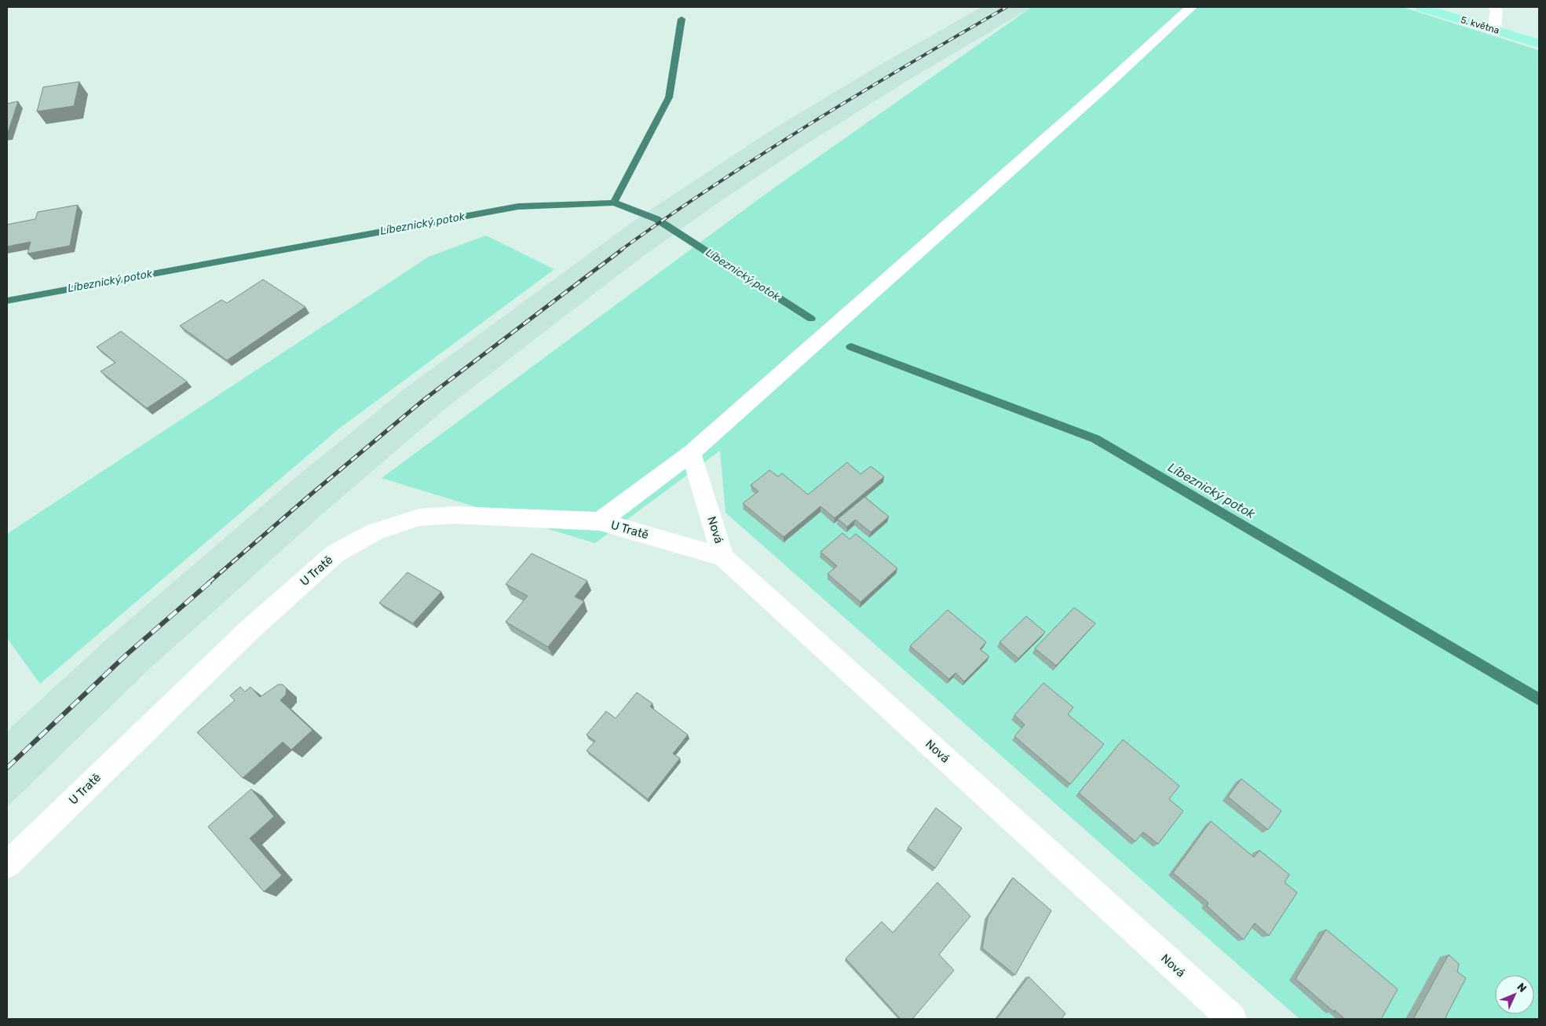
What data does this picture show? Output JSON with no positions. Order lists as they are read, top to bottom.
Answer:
{
  "streets": {
    "main road": ["5. května"],
    "street": ["U Tratě", "Nová"]
  },
  "crossings": [
    ["U Tratě", "Nová"]
  ],
  "water": ["Líbeznický potok"],
  "north": "top right"
}
